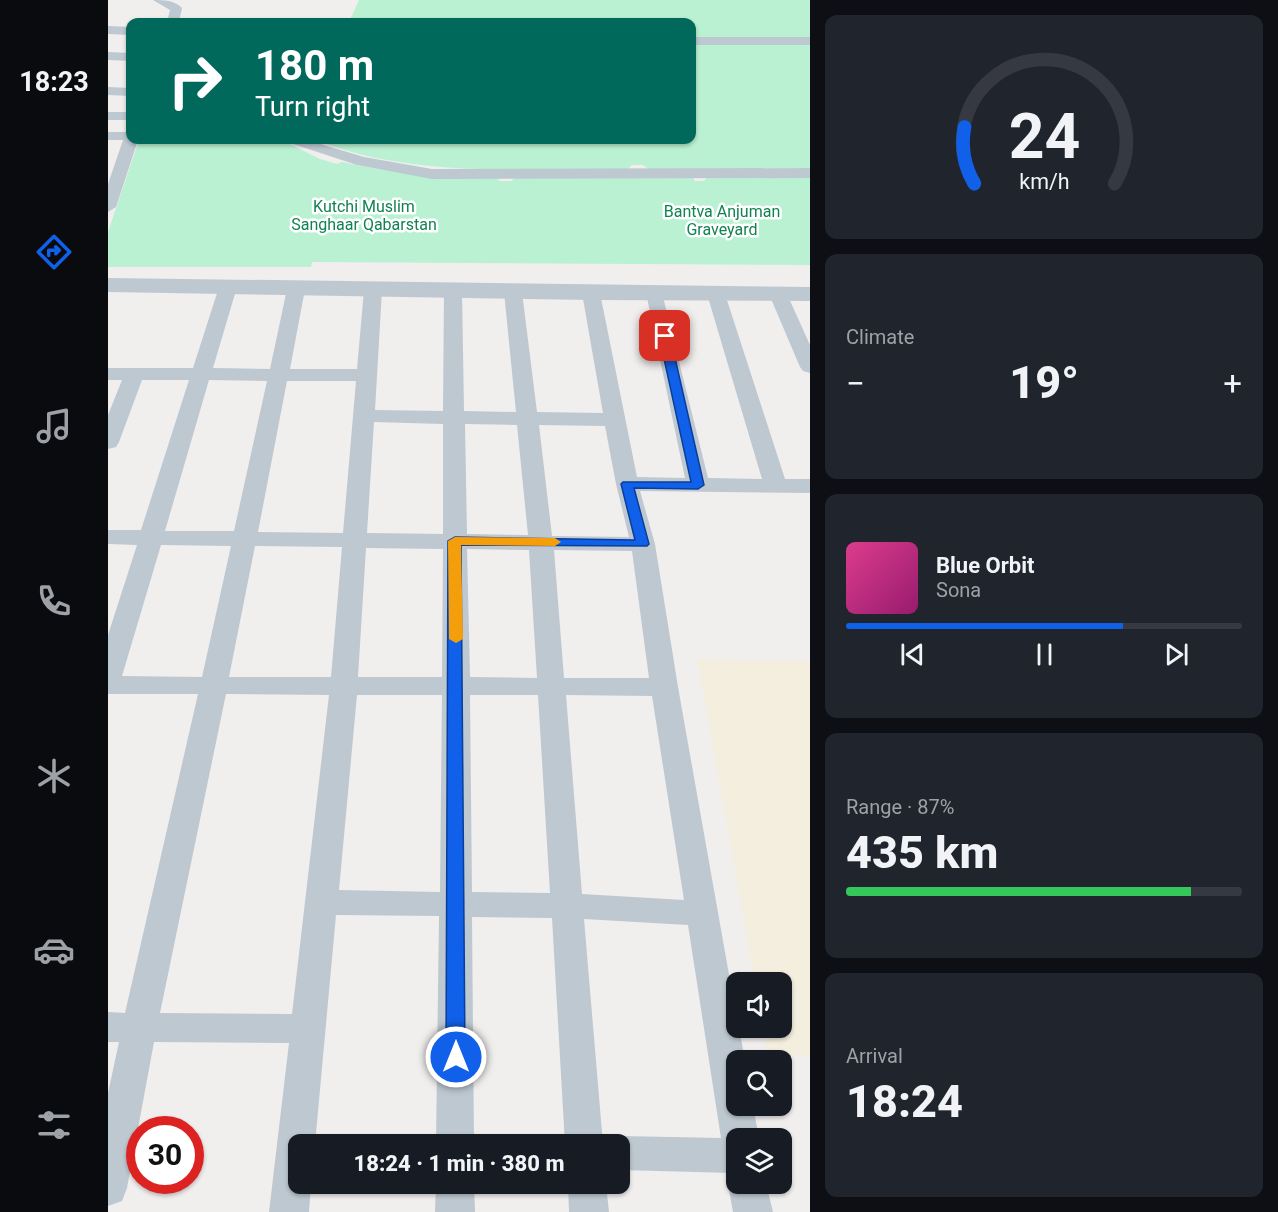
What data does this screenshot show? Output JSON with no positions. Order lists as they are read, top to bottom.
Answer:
{
  "parks": ["Kutchi Muslim Sanghaar Qabarstan", "Bantva Anjuman Graveyard"],
  "page": {
    "tabs": "18:23",
    "turn": ["180 m", "Turn right"],
    "tile": [
      "Climate",
      ["Range · 87%", "435 km"],
      ["Arrival", "18:24"]
    ],
    "heat": ["−", "19°", "+"],
    "song": ["Blue Orbit", "Sona"],
    "limit": "30",
    "trip": "18:24 · 1 min · 380 m",
    "gauge": ["24", "km/h"]
  }
}
